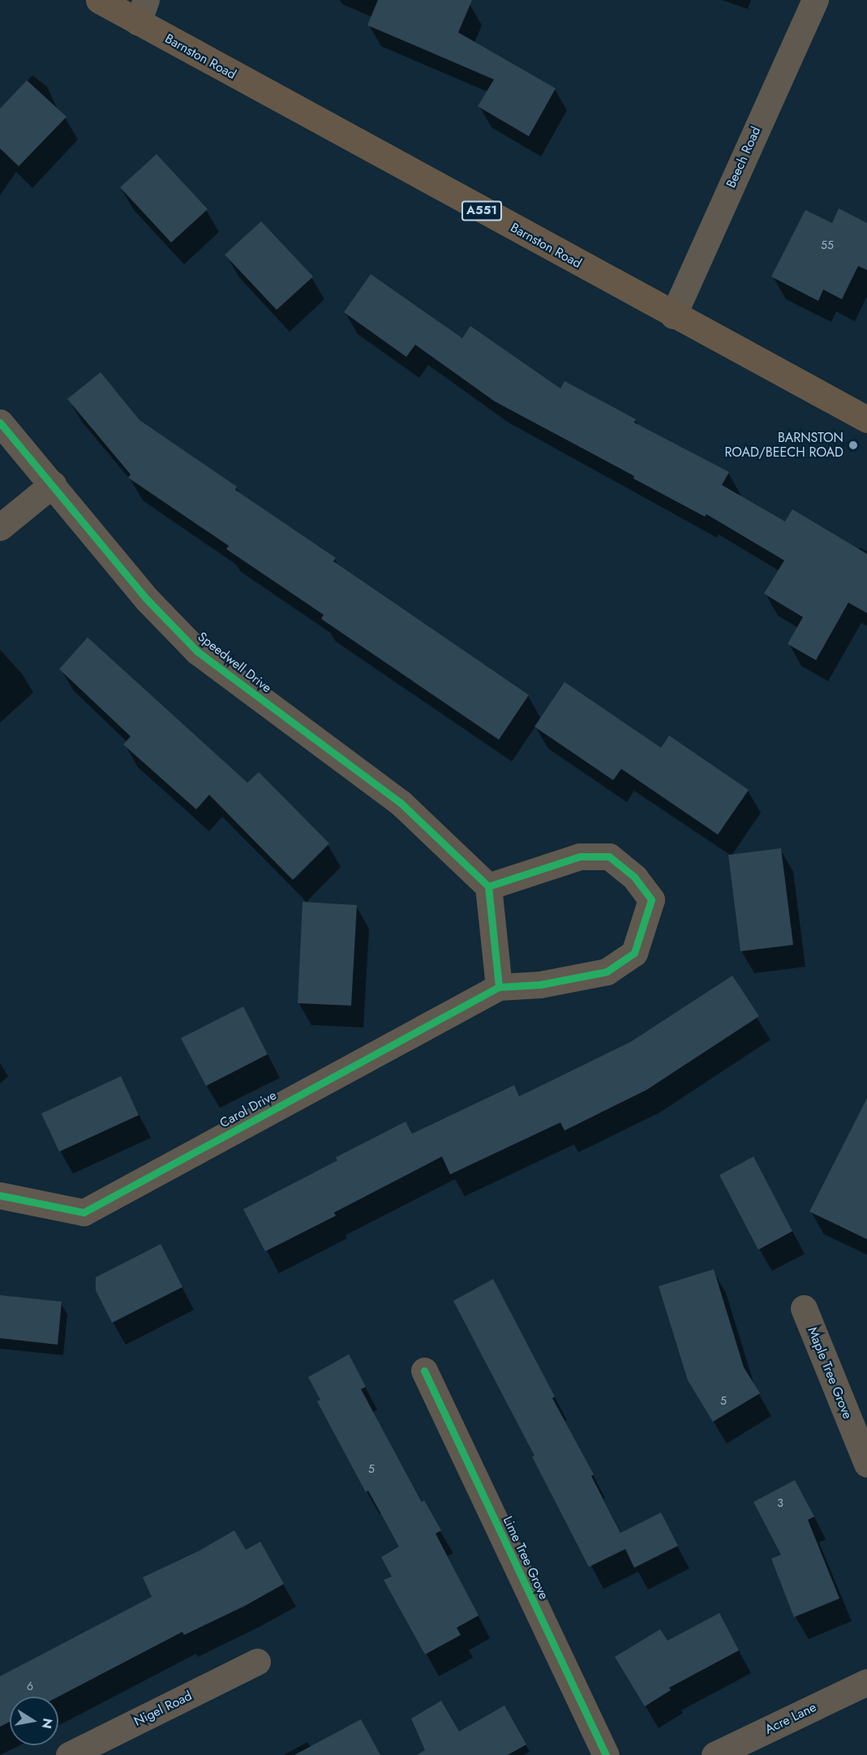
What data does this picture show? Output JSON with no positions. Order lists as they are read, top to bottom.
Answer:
{
  "streets": {
    "main road": ["Barnston Road", "A551"],
    "street": [
      "Beech Road",
      "Speedwell Drive",
      "Carol Drive",
      "Maple Tree Grove",
      "Lime Tree Grove",
      "Nigel Road",
      "Acre Lane"
    ]
  },
  "crossings": [
    ["Barnston Road", "Beech Road"],
    ["Speedwell Drive", "Carol Drive"]
  ],
  "places": ["BARNSTON ROAD/BEECH ROAD"],
  "house_numbers": [
    "55",
    "5",
    "5",
    "3",
    "6"
  ],
  "north": "right"
}
